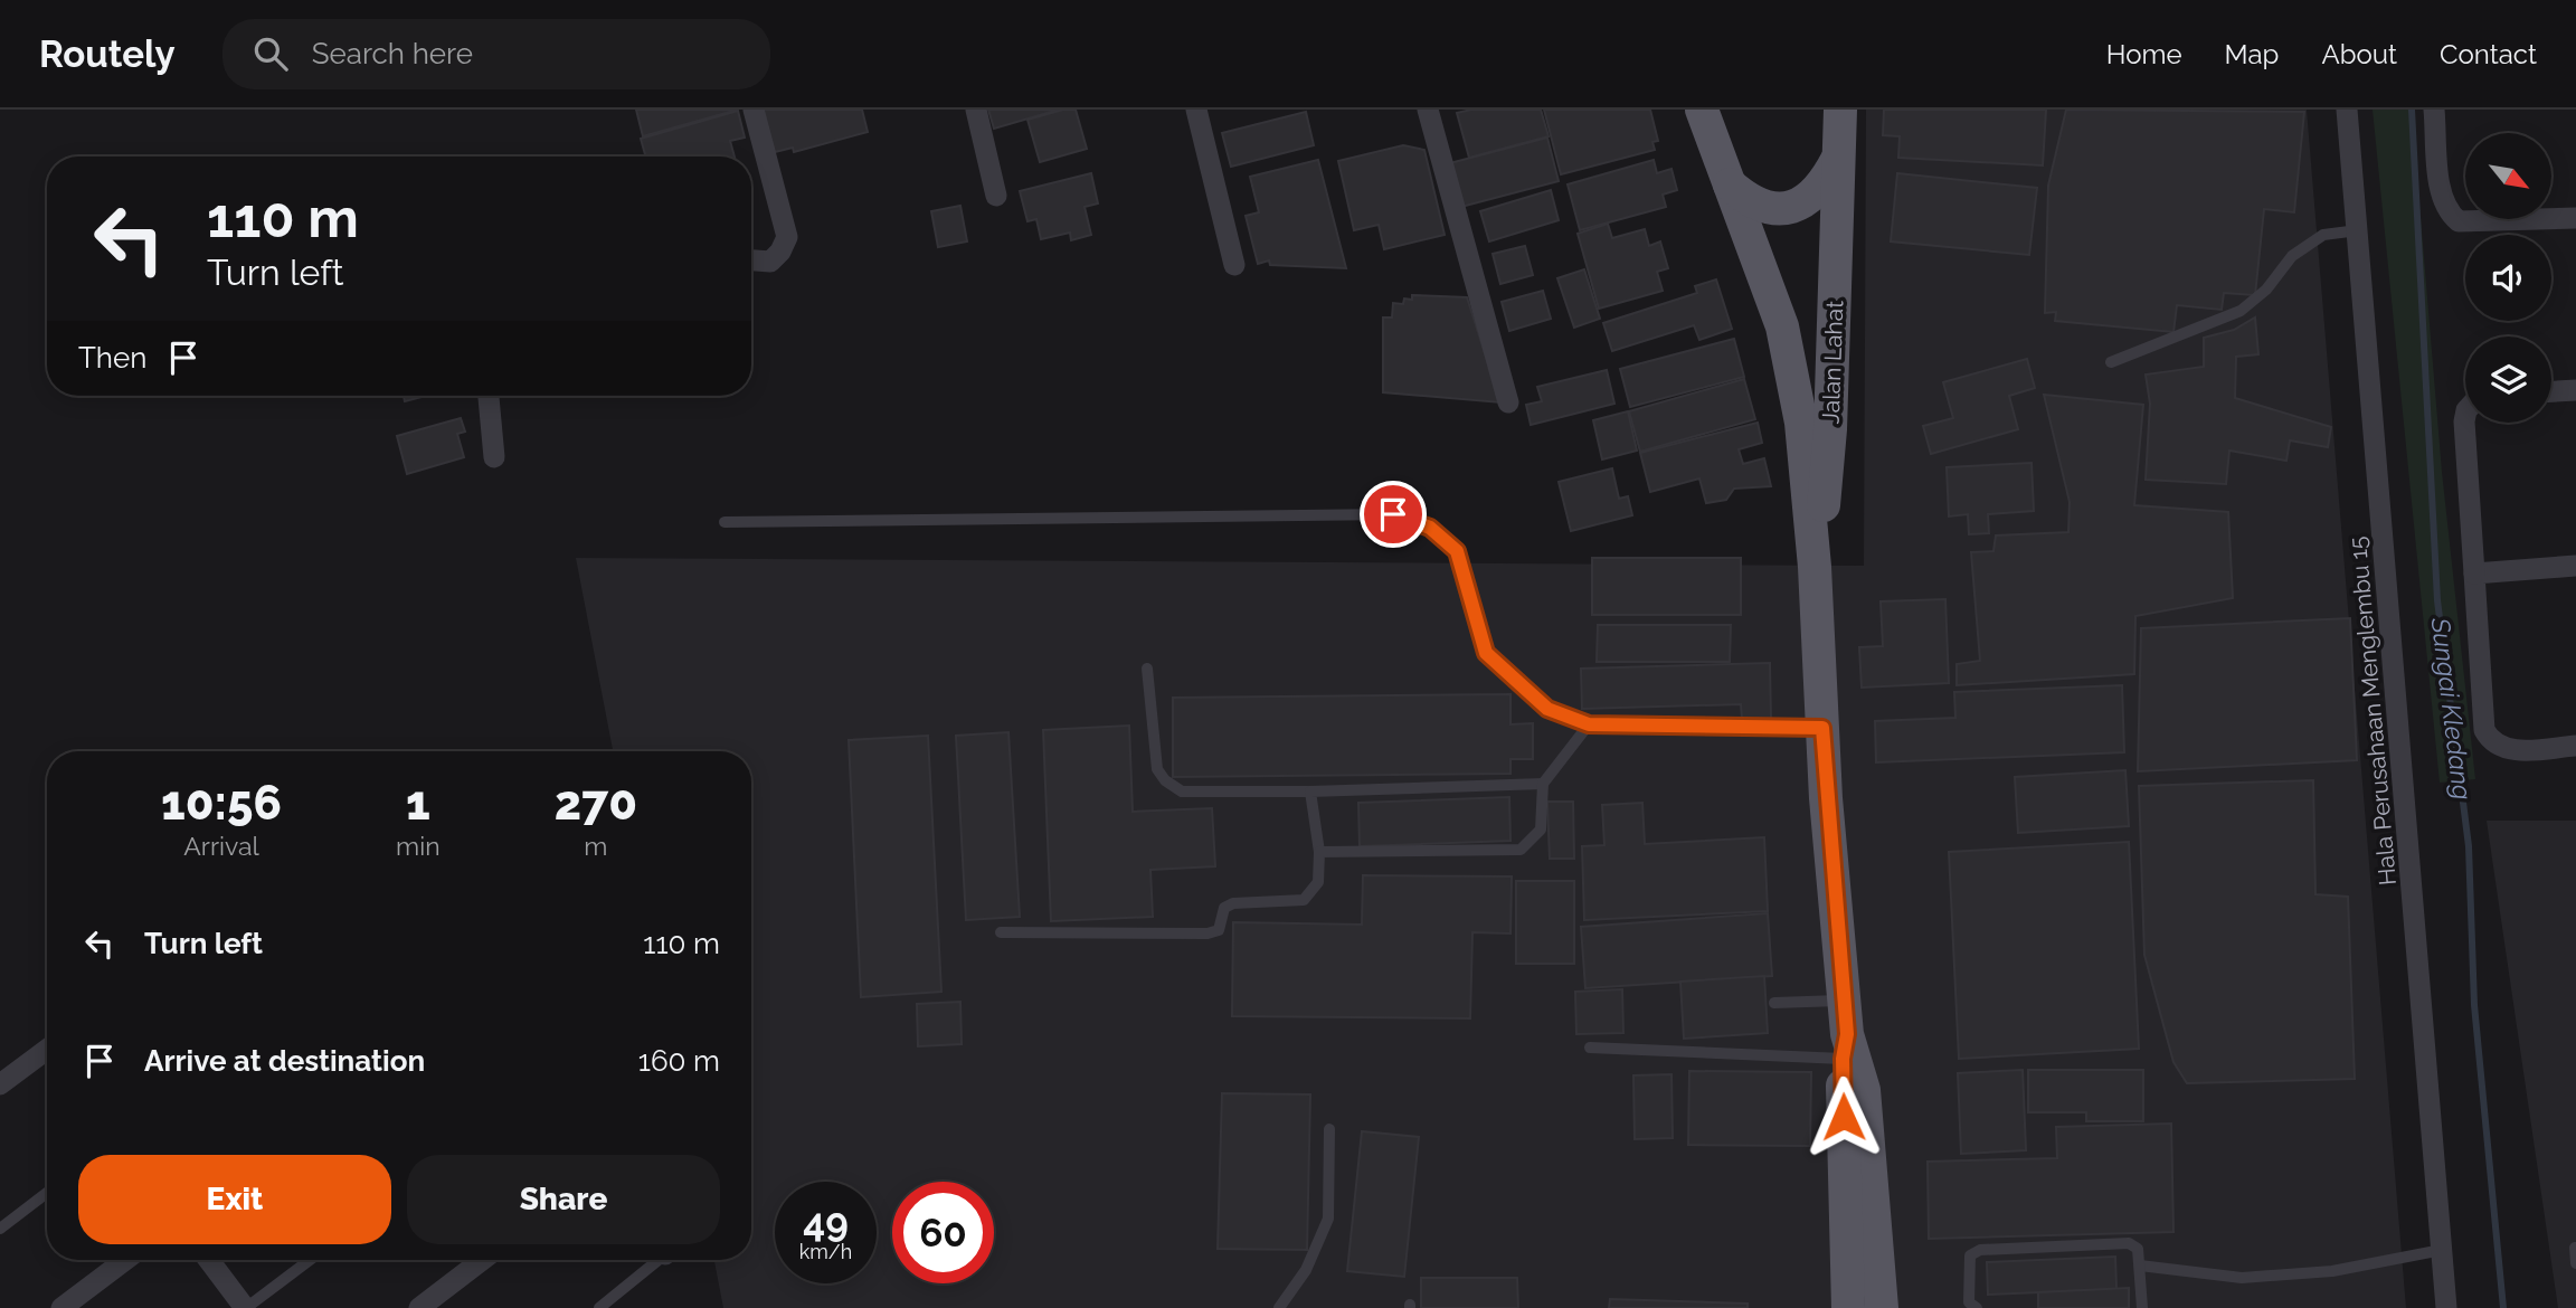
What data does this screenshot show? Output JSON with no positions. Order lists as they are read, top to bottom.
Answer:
{
  "streets": {
    "main road": ["Jalan Lahat"],
    "street": ["Hala Perusahaan Menglembu 15"]
  },
  "water": ["Sungai Kledang"],
  "north": "bottom right",
  "page": {
    "header": "Routely",
    "search": "Search here",
    "nav": [
      "Home",
      "Map",
      "About",
      "Contact"
    ],
    "turn": ["110 m", "Turn left"],
    "then": "Then",
    "eta": [
      "10:56",
      "Arrival",
      "1",
      "min",
      "270",
      "m"
    ],
    "list": [
      {
        "name": "Turn left",
        "value": "110 m"
      },
      {
        "name": "Arrive at destination",
        "value": "160 m"
      }
    ],
    "buttons": ["Exit", "Share"],
    "speed": "49 km/h",
    "limit": "60"
  }
}
